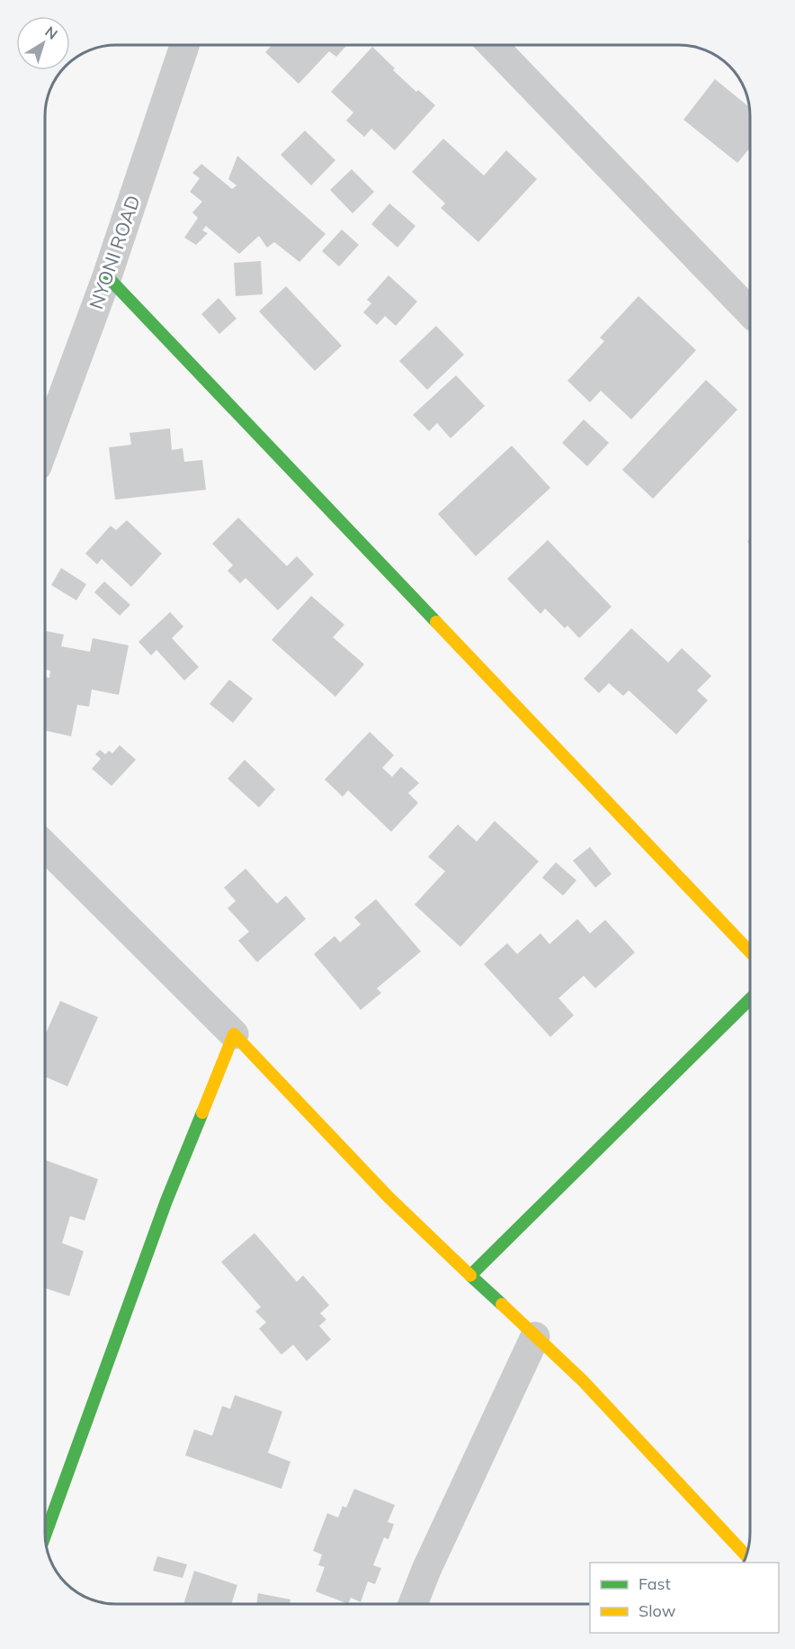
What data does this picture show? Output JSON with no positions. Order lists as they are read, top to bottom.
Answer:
{
  "streets": {
    "street": ["NYONI ROAD"]
  },
  "legend": ["Fast", "Slow"],
  "north": "top right"
}
